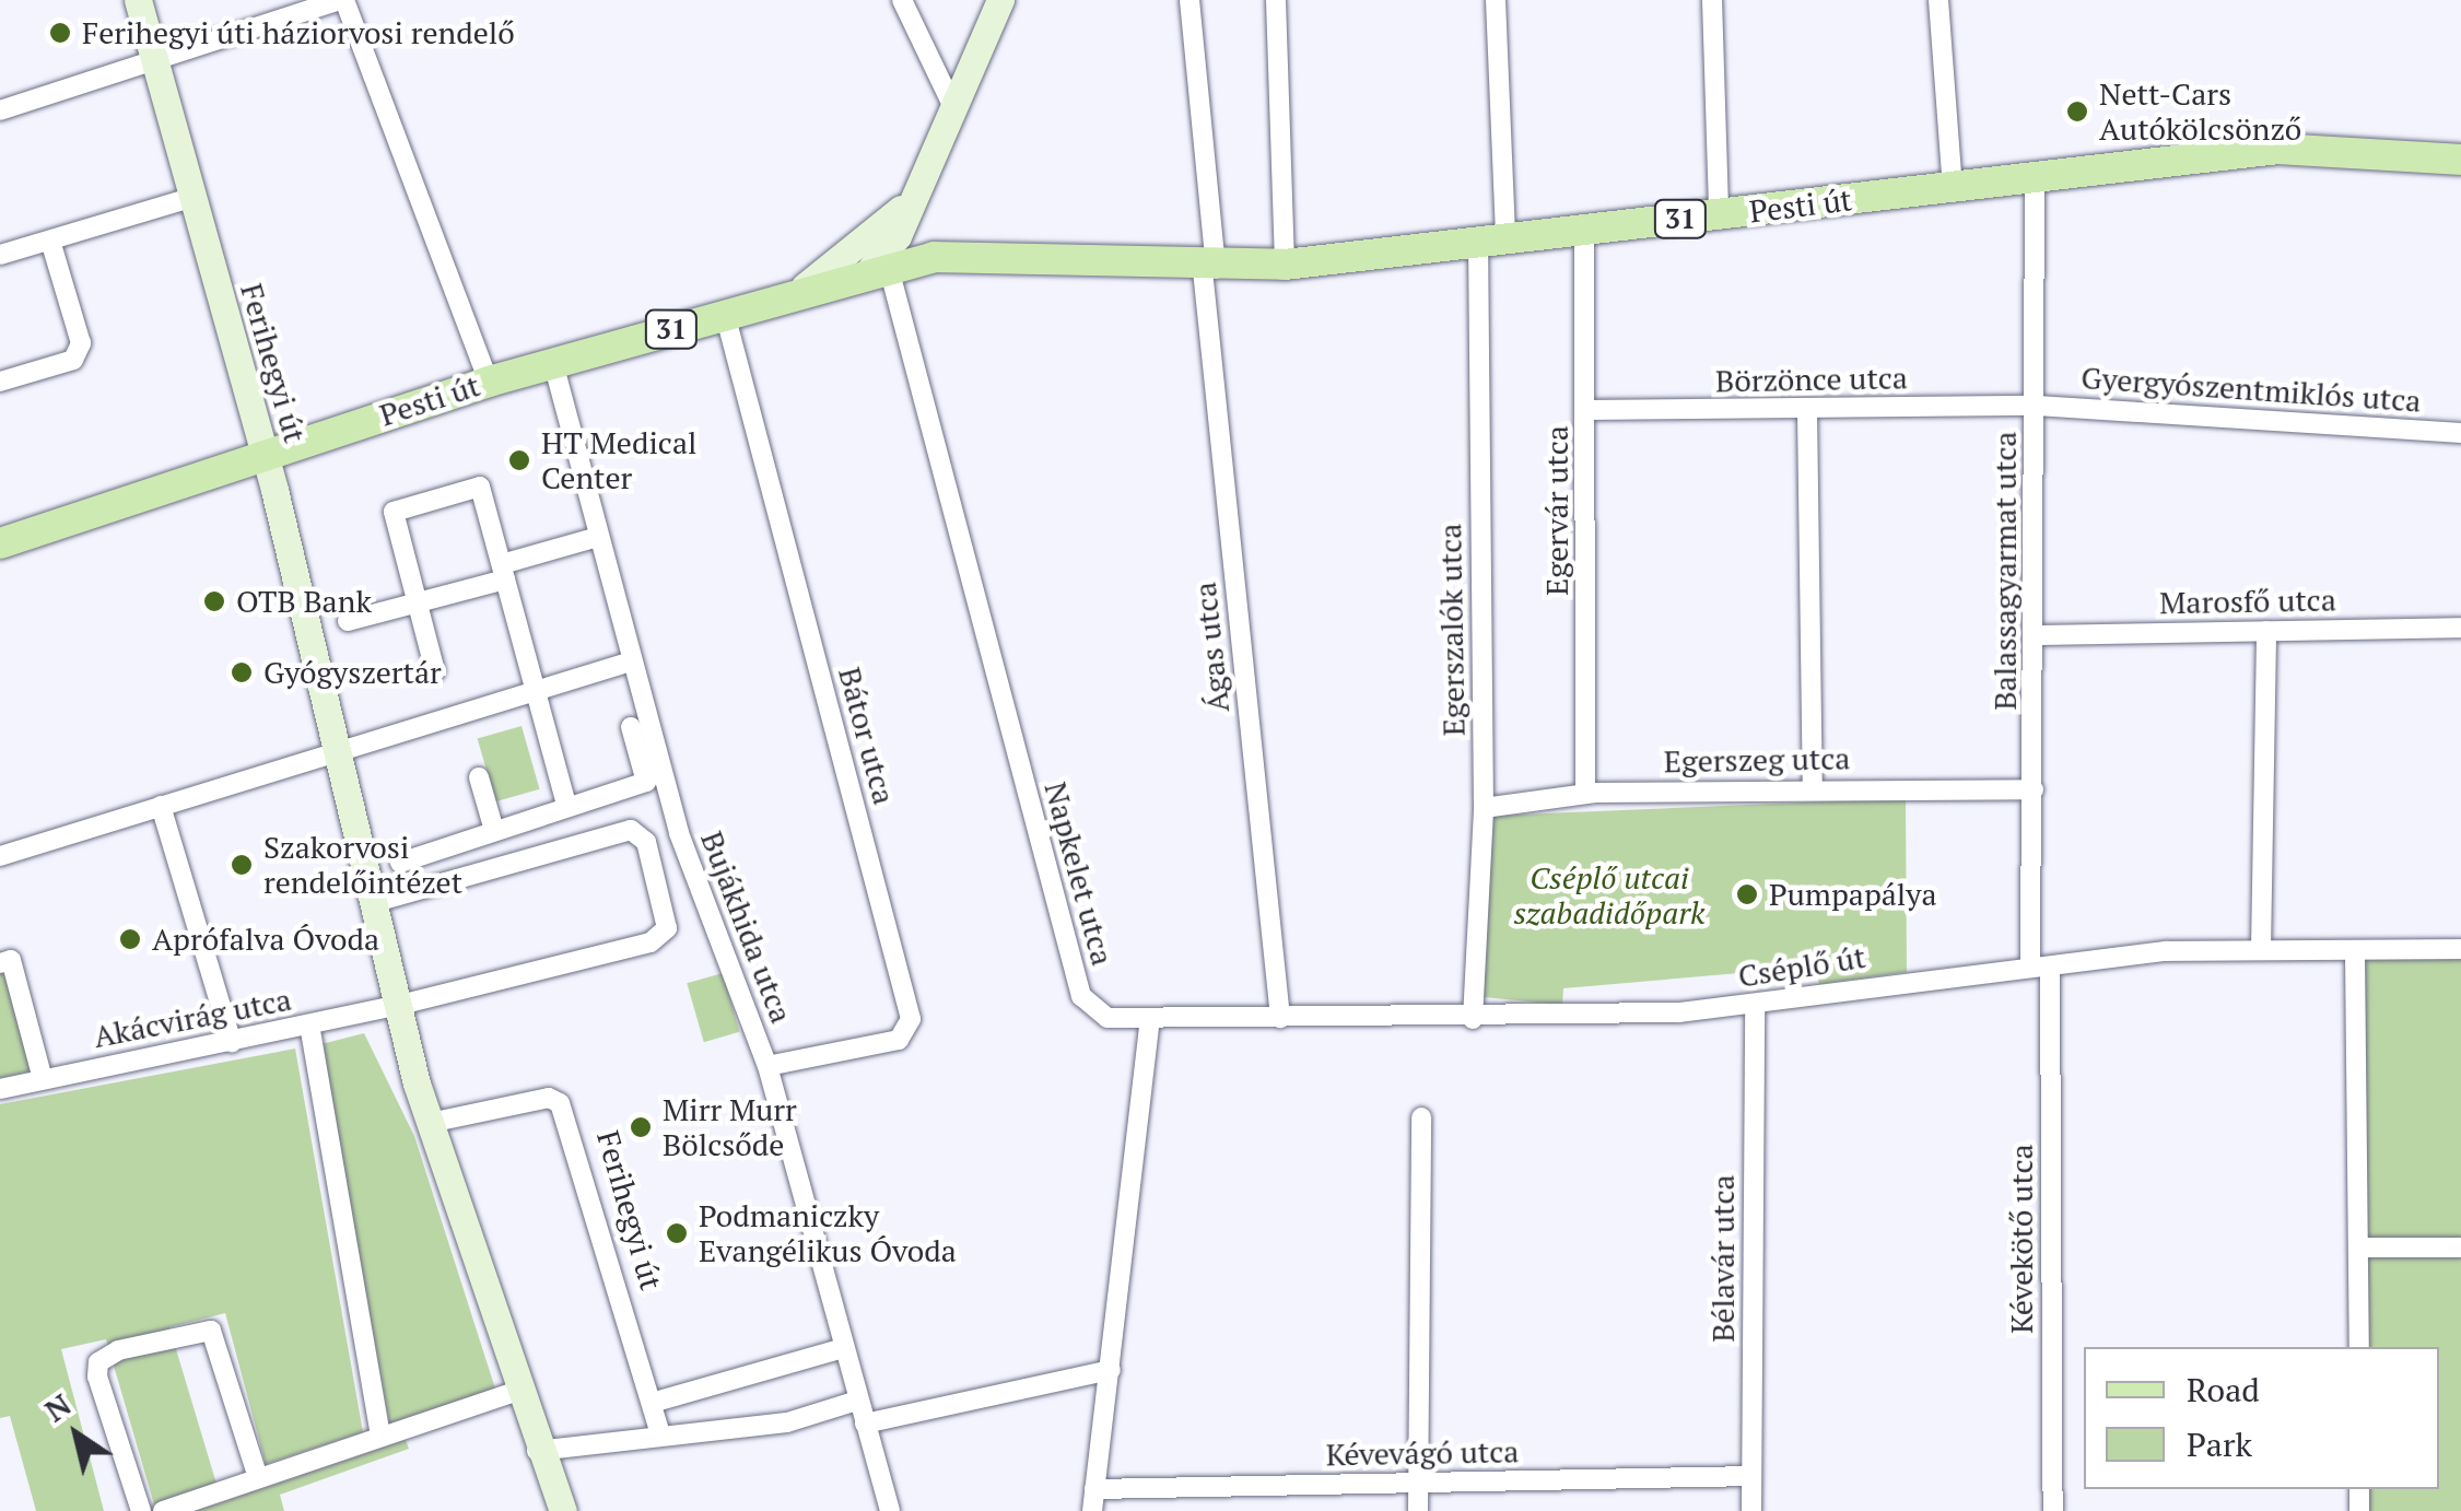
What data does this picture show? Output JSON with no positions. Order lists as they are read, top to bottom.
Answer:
{
  "streets": {
    "main road": ["Pesti út", "31", "Ferihegyi út"],
    "street": [
      "Börzönce utca",
      "Gyergyószentmiklós utca",
      "Egervár utca",
      "Balassagyarmat utca",
      "Marosfő utca",
      "Egerszalók utca",
      "Ágas utca",
      "Bátor utca",
      "Egerszeg utca",
      "Napkelet utca",
      "Bujákhida utca",
      "Cséplő út",
      "Akácvirág utca",
      "Kévekötő utca",
      "Bélavár utca",
      "Kévevágó utca"
    ]
  },
  "crossings": [
    ["Pesti út", "Ferihegyi út"],
    ["Pesti út", "Egervár utca"],
    ["Pesti út", "Balassagyarmat utca"],
    ["Pesti út", "Egerszalók utca"],
    ["Pesti út", "Ágas utca"],
    ["Pesti út", "Bátor utca"],
    ["Pesti út", "Napkelet utca"],
    ["Pesti út", "Bujákhida utca"],
    ["Ferihegyi út", "Akácvirág utca"],
    ["Börzönce utca", "Gyergyószentmiklós utca"],
    ["Börzönce utca", "Egervár utca"],
    ["Börzönce utca", "Balassagyarmat utca"],
    ["Gyergyószentmiklós utca", "Balassagyarmat utca"],
    ["Egervár utca", "Egerszeg utca"],
    ["Balassagyarmat utca", "Marosfő utca"],
    ["Balassagyarmat utca", "Egerszeg utca"],
    ["Balassagyarmat utca", "Cséplő út"],
    ["Balassagyarmat utca", "Kévekötő utca"],
    ["Egerszalók utca", "Egerszeg utca"],
    ["Egerszalók utca", "Cséplő út"],
    ["Ágas utca", "Cséplő út"],
    ["Bátor utca", "Bujákhida utca"],
    ["Napkelet utca", "Cséplő út"],
    ["Cséplő út", "Kévekötő utca"],
    ["Cséplő út", "Bélavár utca"],
    ["Bélavár utca", "Kévevágó utca"]
  ],
  "parks": ["Cséplő utcai szabadidőpark"],
  "places": [
    "Ferihegyi úti háziorvosi rendelő",
    "Nett-Cars Autókölcsönző",
    "HT Medical Center",
    "OTB Bank",
    "Gyógyszertár",
    "Szakorvosi rendelőintézet",
    "Pumpapálya",
    "Aprófalva Óvoda",
    "Mirr Murr Bölcsőde",
    "Podmaniczky Evangélikus Óvoda"
  ],
  "legend": ["Road", "Park"],
  "north": "top left"
}
